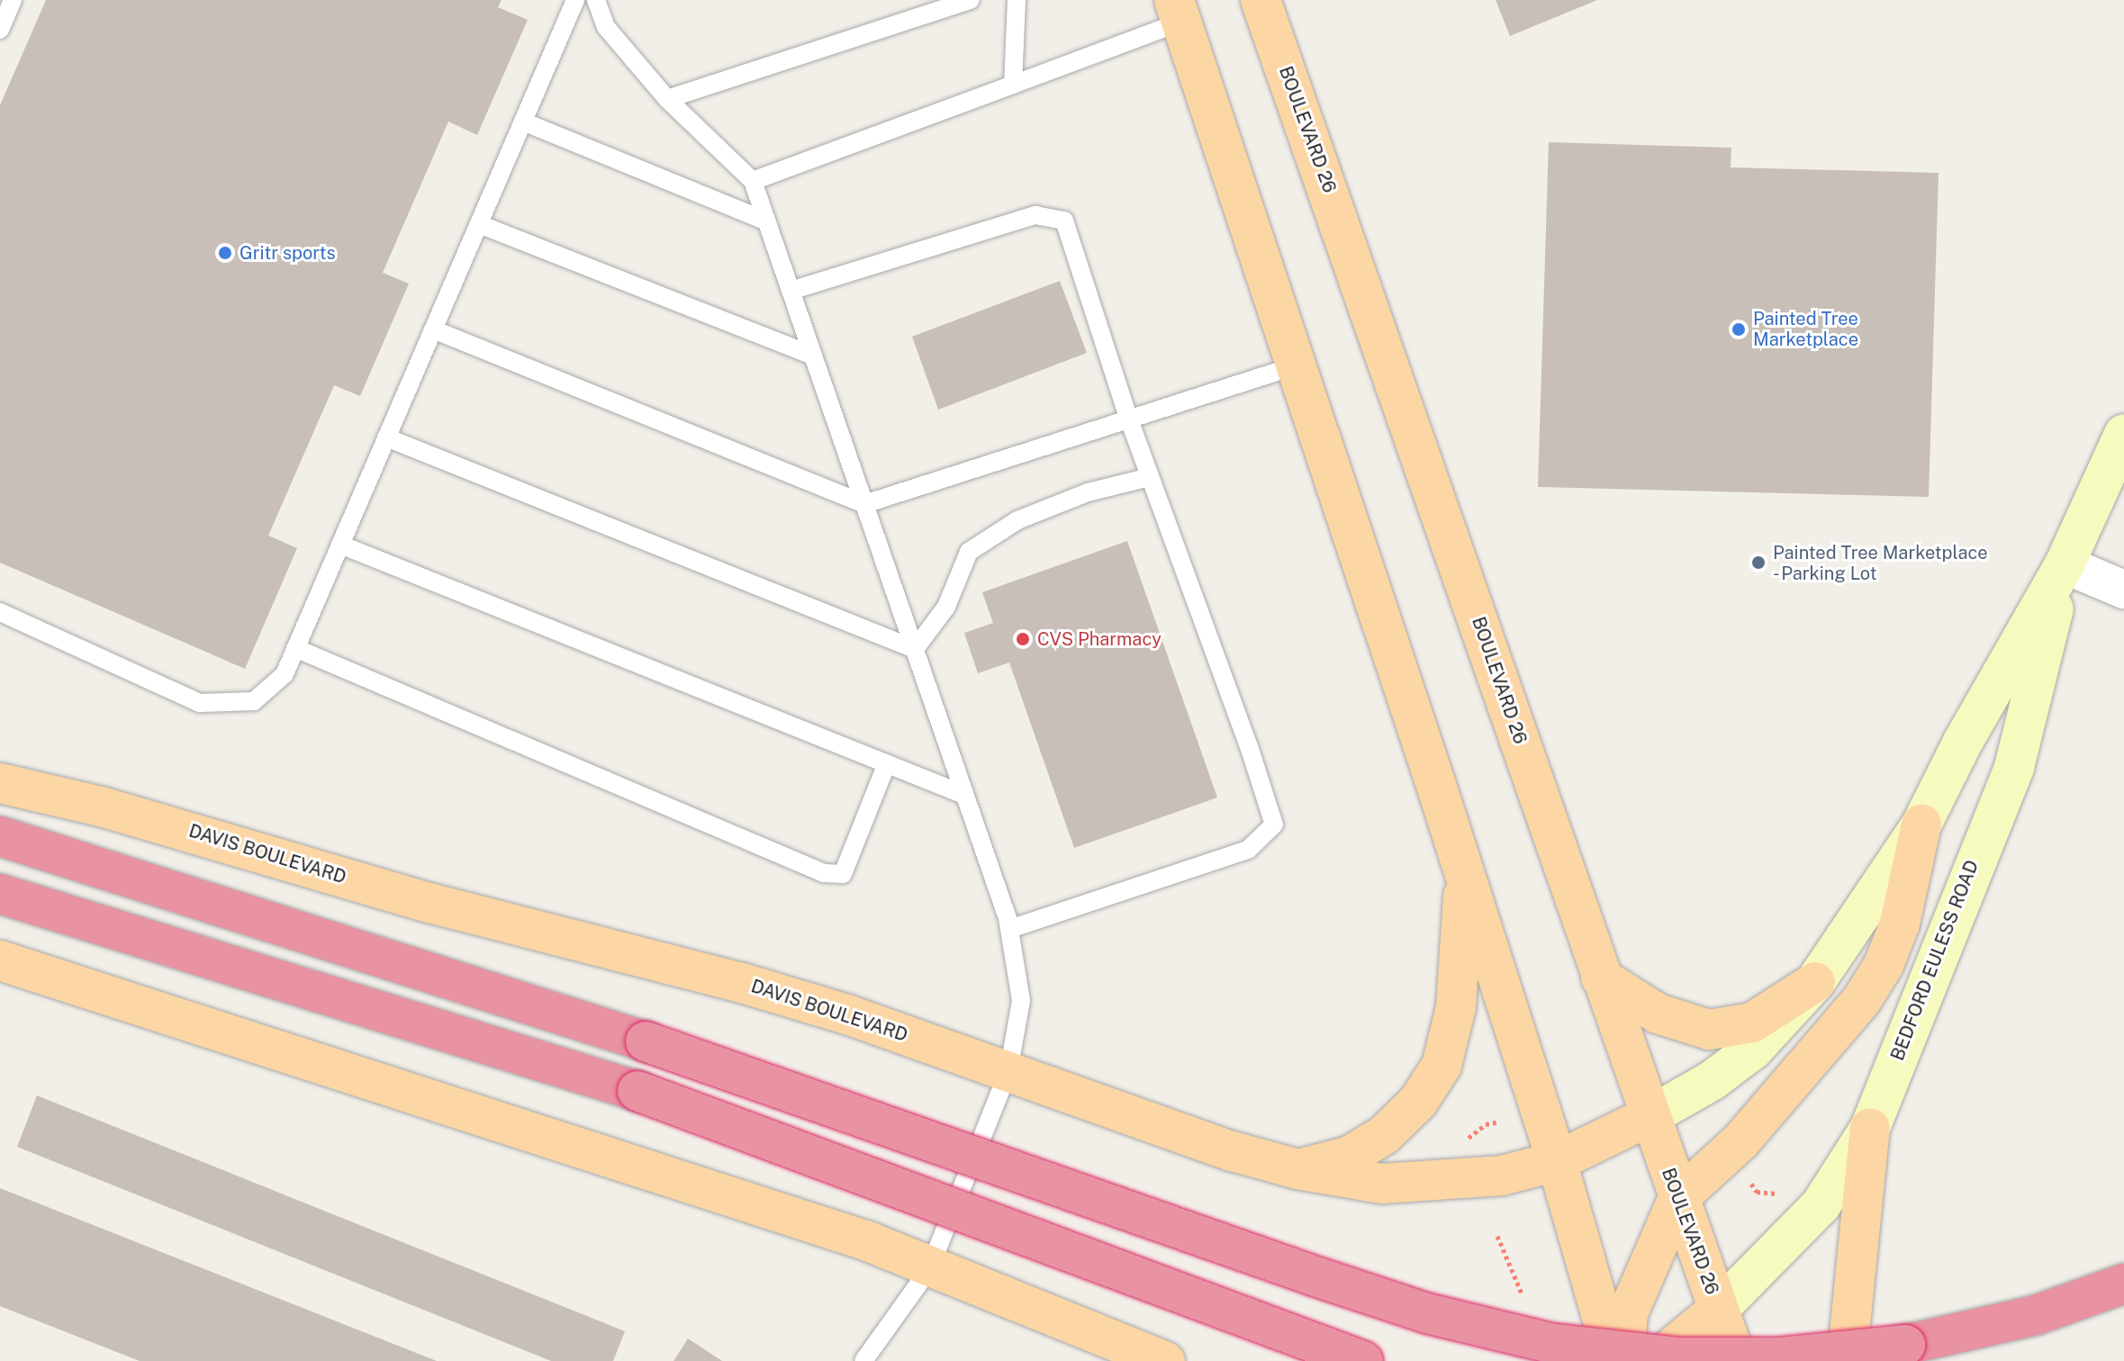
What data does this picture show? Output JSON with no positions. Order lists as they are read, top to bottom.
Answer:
{
  "streets": {
    "main road": ["BOULEVARD 26", "DAVIS BOULEVARD", "BEDFORD EULESS ROAD"]
  },
  "crossings": [
    ["BOULEVARD 26", "DAVIS BOULEVARD"],
    ["BOULEVARD 26", "BEDFORD EULESS ROAD"],
    ["DAVIS BOULEVARD", "BEDFORD EULESS ROAD"]
  ],
  "places": [
    "Gritr sports",
    "Painted Tree Marketplace",
    "Painted Tree Marketplace - Parking Lot",
    "CVS Pharmacy"
  ]
}
